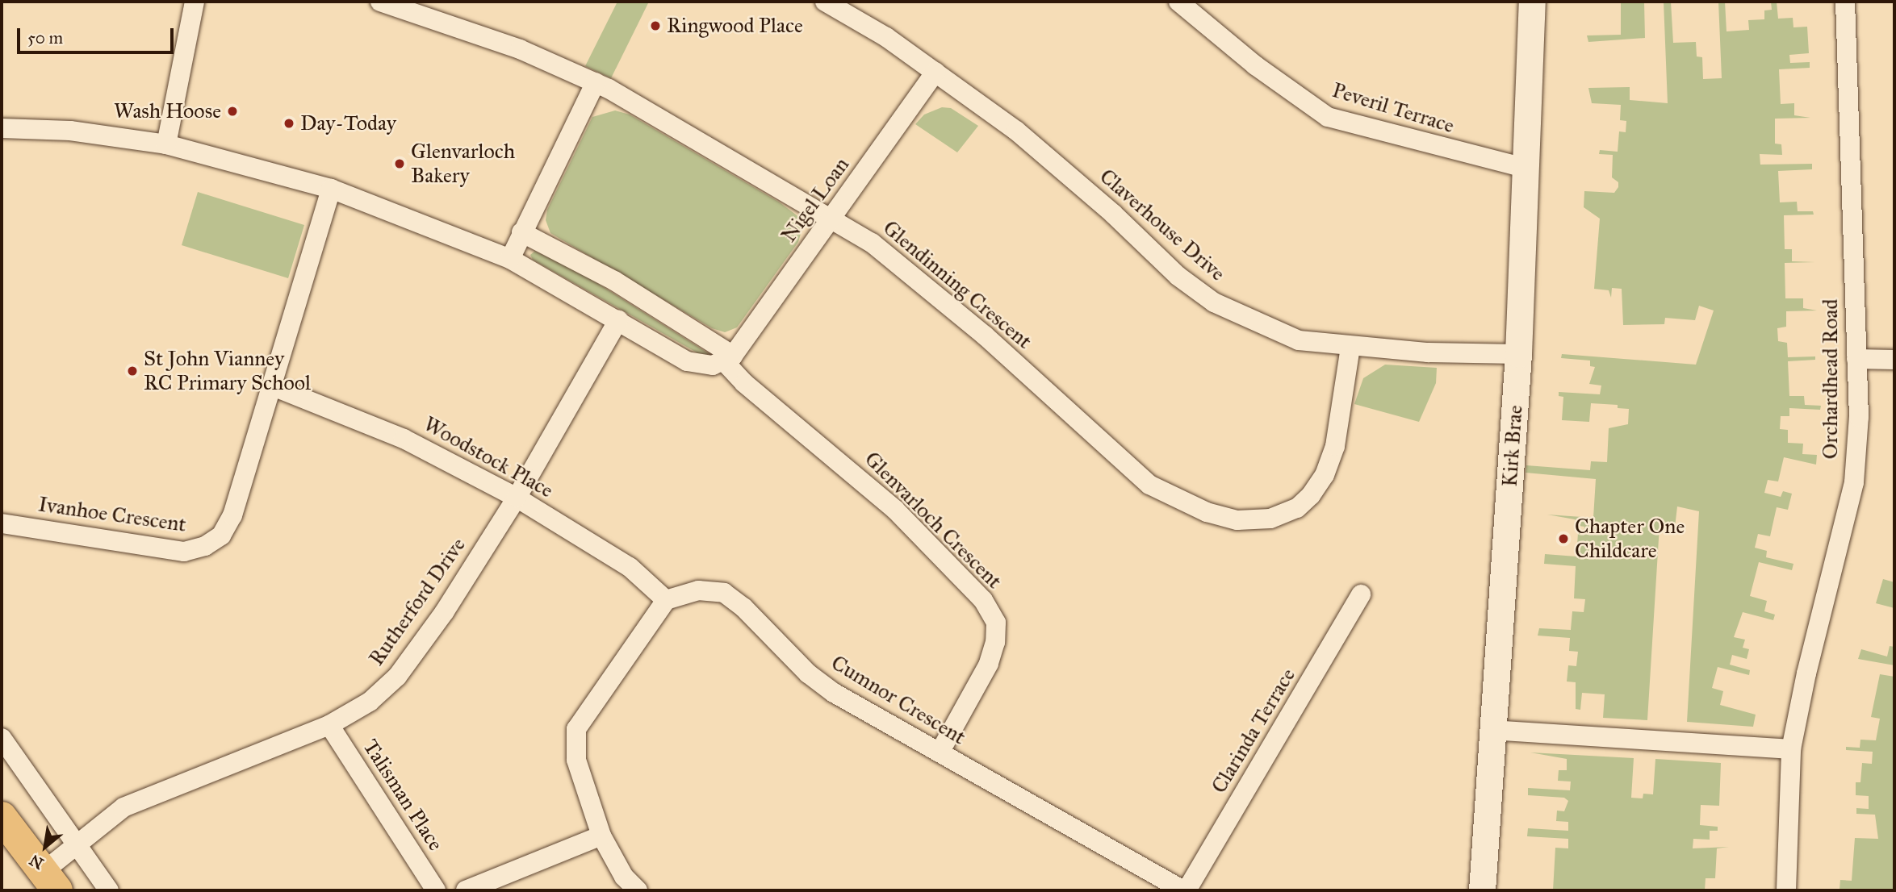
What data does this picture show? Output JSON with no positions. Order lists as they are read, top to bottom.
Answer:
{
  "streets": {
    "street": [
      "Peveril Terrace",
      "Nigel Loan",
      "Claverhouse Drive",
      "Glendinning Crescent",
      "Orchardhead Road",
      "Kirk Brae",
      "Woodstock Place",
      "Ivanhoe Crescent",
      "Glenvarloch Crescent",
      "Rutherford Drive",
      "Cumnor Crescent",
      "Clarinda Terrace",
      "Talisman Place"
    ]
  },
  "crossings": [
    ["Peveril Terrace", "Kirk Brae"],
    ["Nigel Loan", "Claverhouse Drive"],
    ["Nigel Loan", "Glendinning Crescent"],
    ["Nigel Loan", "Glenvarloch Crescent"],
    ["Claverhouse Drive", "Glendinning Crescent"],
    ["Claverhouse Drive", "Kirk Brae"],
    ["Woodstock Place", "Ivanhoe Crescent"],
    ["Woodstock Place", "Rutherford Drive"],
    ["Woodstock Place", "Cumnor Crescent"],
    ["Glenvarloch Crescent", "Cumnor Crescent"],
    ["Rutherford Drive", "Talisman Place"],
    ["Cumnor Crescent", "Clarinda Terrace"]
  ],
  "places": [
    "Ringwood Place",
    "Wash Hoose",
    "Day-Today",
    "Glenvarloch Bakery",
    "St John Vianney RC Primary School",
    "Chapter One Childcare"
  ],
  "scale_bar": "50 m",
  "north": "bottom left"
}
